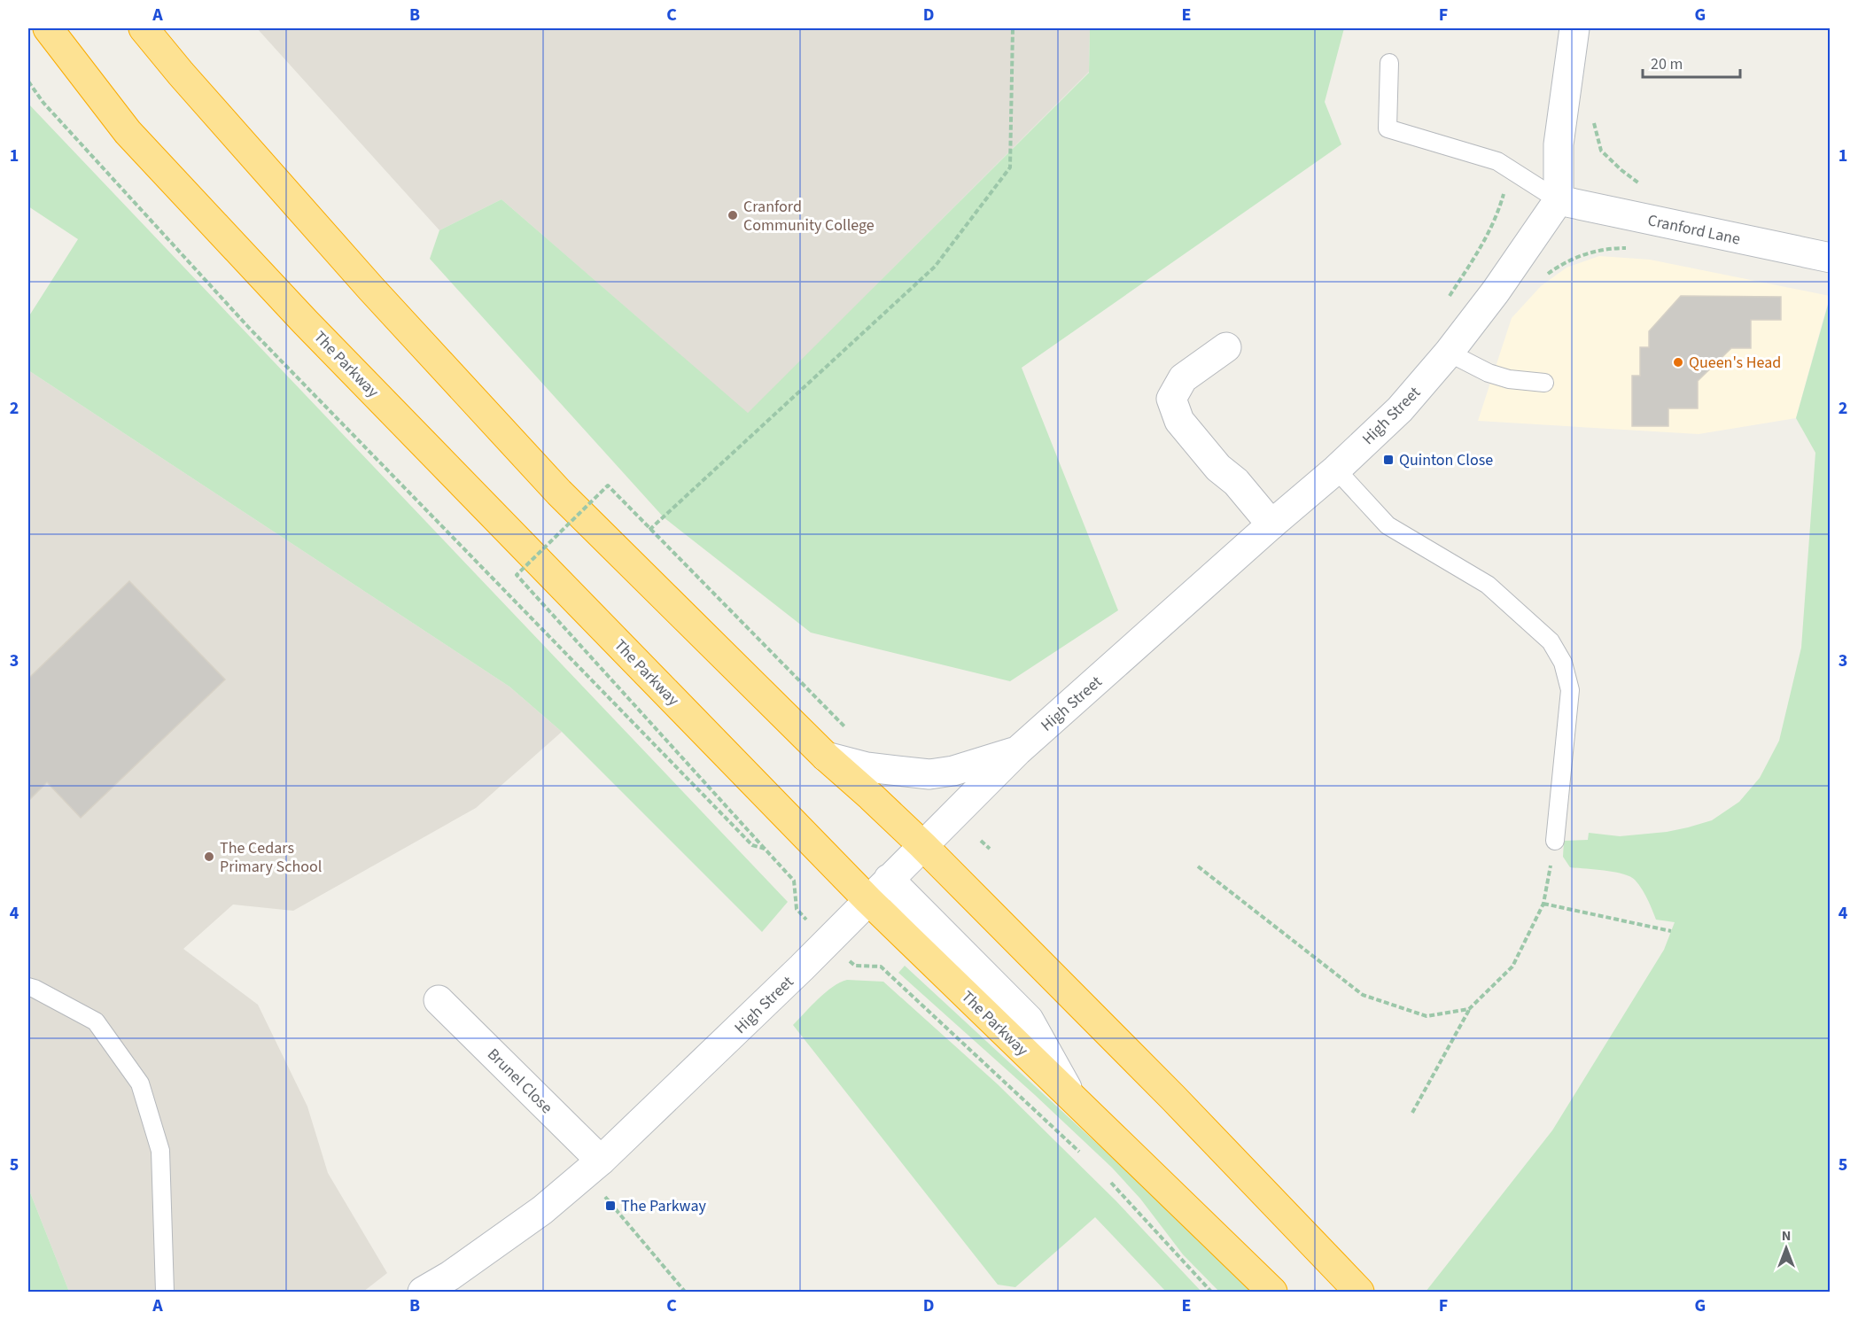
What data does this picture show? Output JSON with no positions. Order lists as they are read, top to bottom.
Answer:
{
  "streets": {
    "highway": ["The Parkway"],
    "street": ["Cranford Lane", "High Street", "Brunel Close"]
  },
  "crossings": [
    ["Cranford Lane", "High Street"],
    ["The Parkway", "High Street"],
    ["High Street", "Brunel Close"]
  ],
  "places": {
    "other": ["Cranford Community College", "Queen's Head", "The Cedars Primary School"],
    "transit": ["Quinton Close", "The Parkway"]
  },
  "scale_bar": "20 m",
  "north": "top",
  "grid": {
    "columns": [
      "A",
      "B",
      "C",
      "D",
      "E",
      "F",
      "G"
    ],
    "rows": [
      "1",
      "2",
      "3",
      "4",
      "5"
    ]
  }
}
